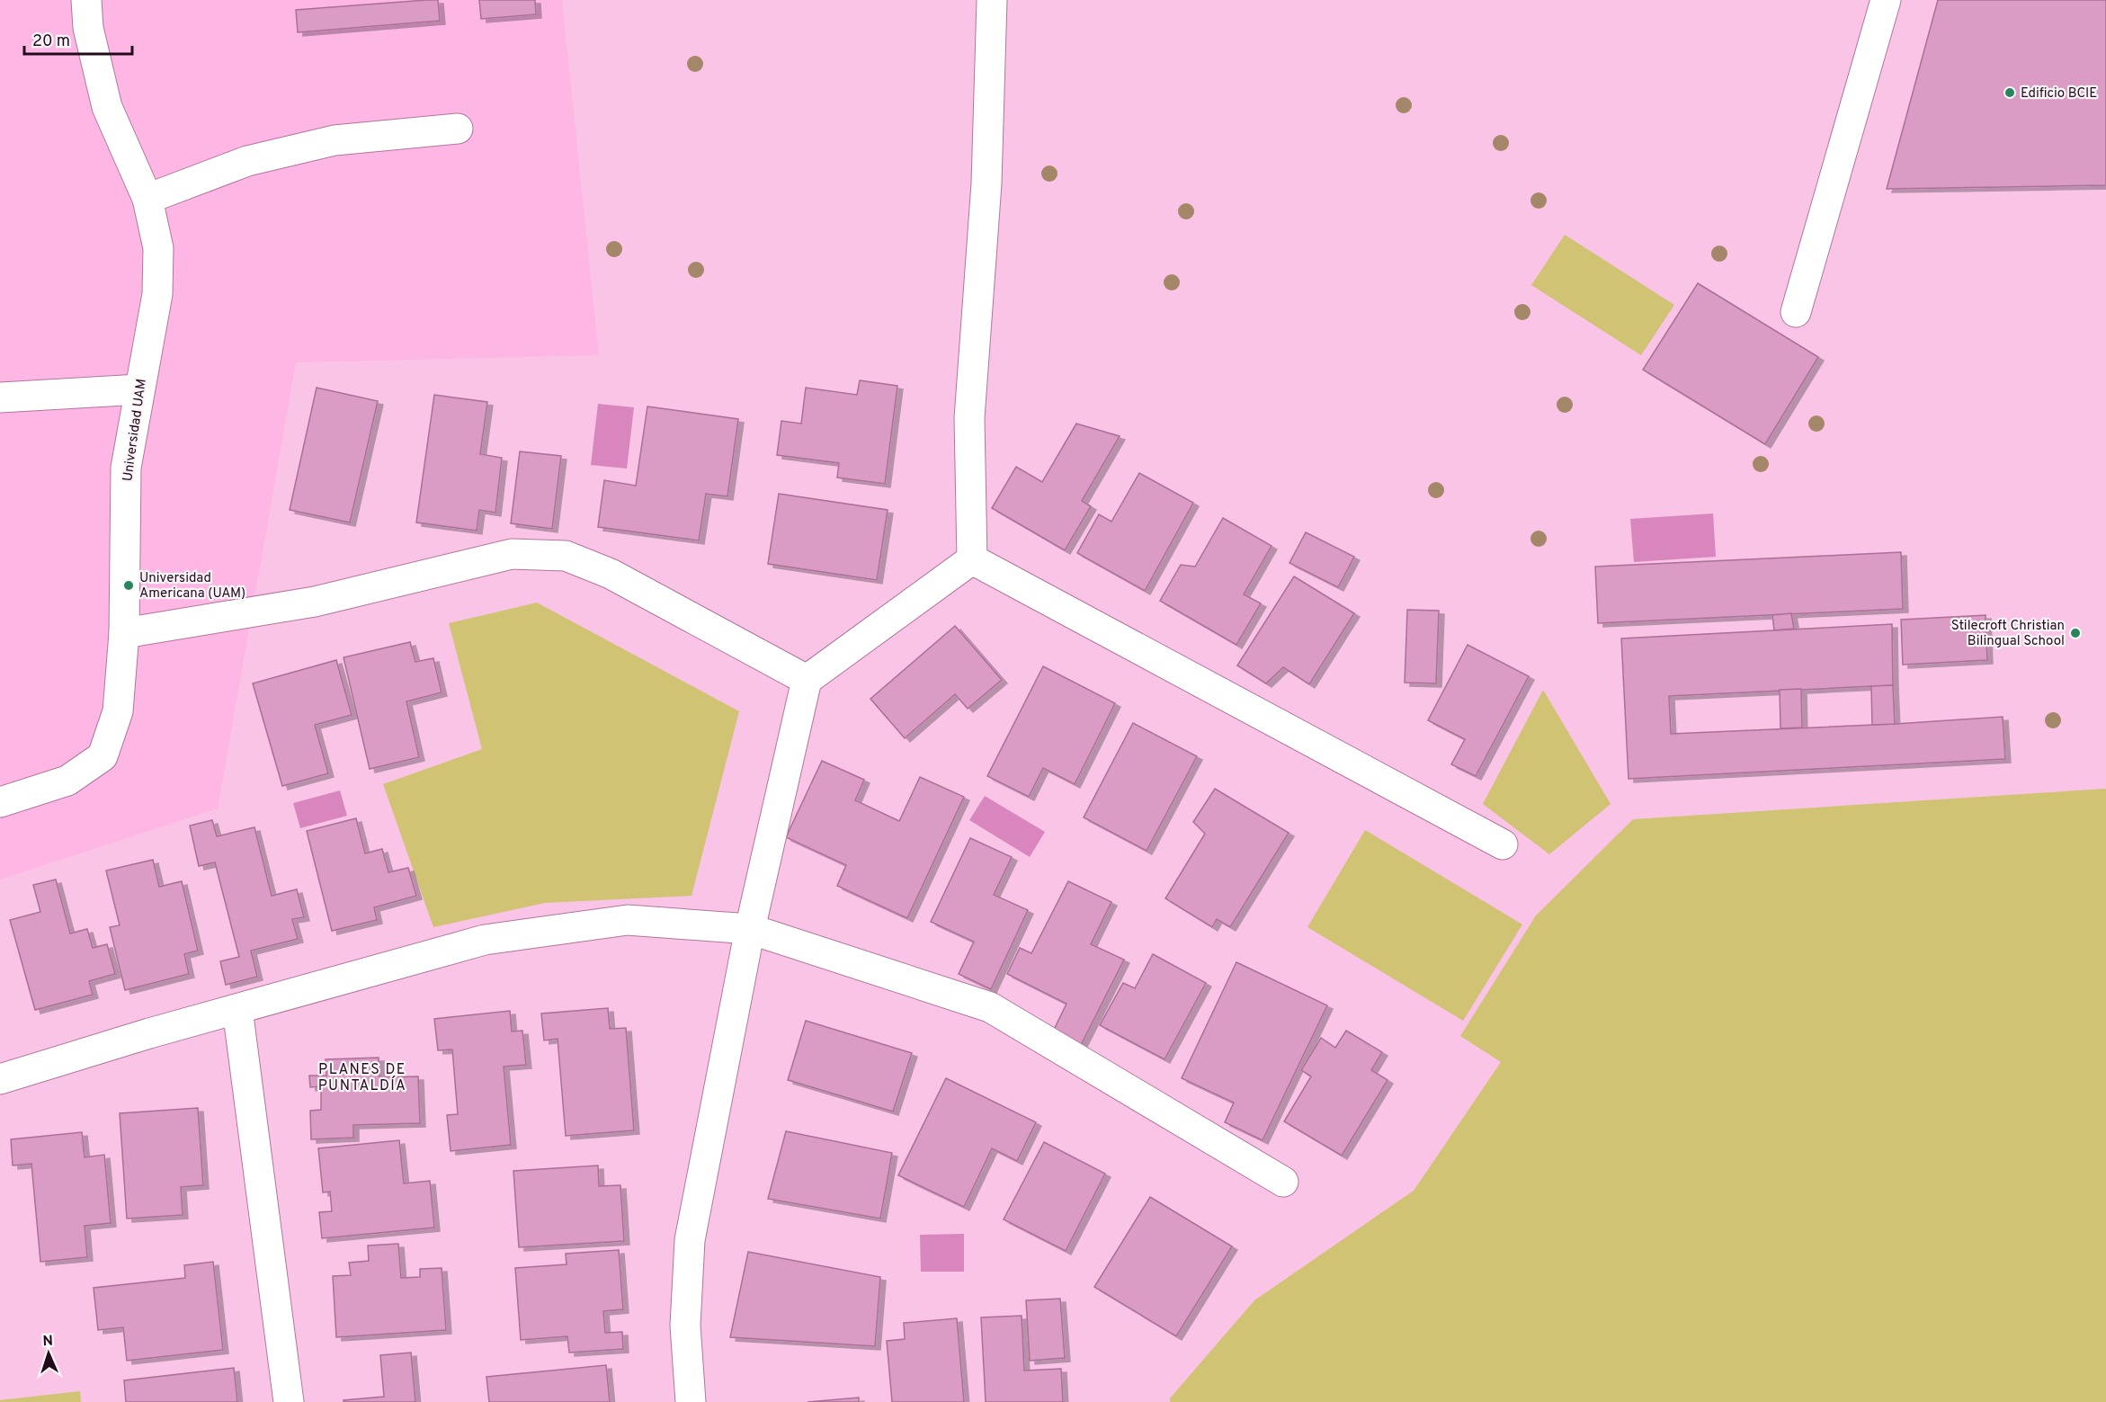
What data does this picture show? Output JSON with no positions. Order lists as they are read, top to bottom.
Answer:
{
  "streets": {
    "street": ["Universidad UAM"]
  },
  "districts": ["PLANES DE PUNTALDÍA"],
  "places": ["Edificio BCIE", "Universidad Americana (UAM)", "Stilecroft Christian Bilingual School"],
  "scale_bar": "20 m",
  "north": "top"
}
